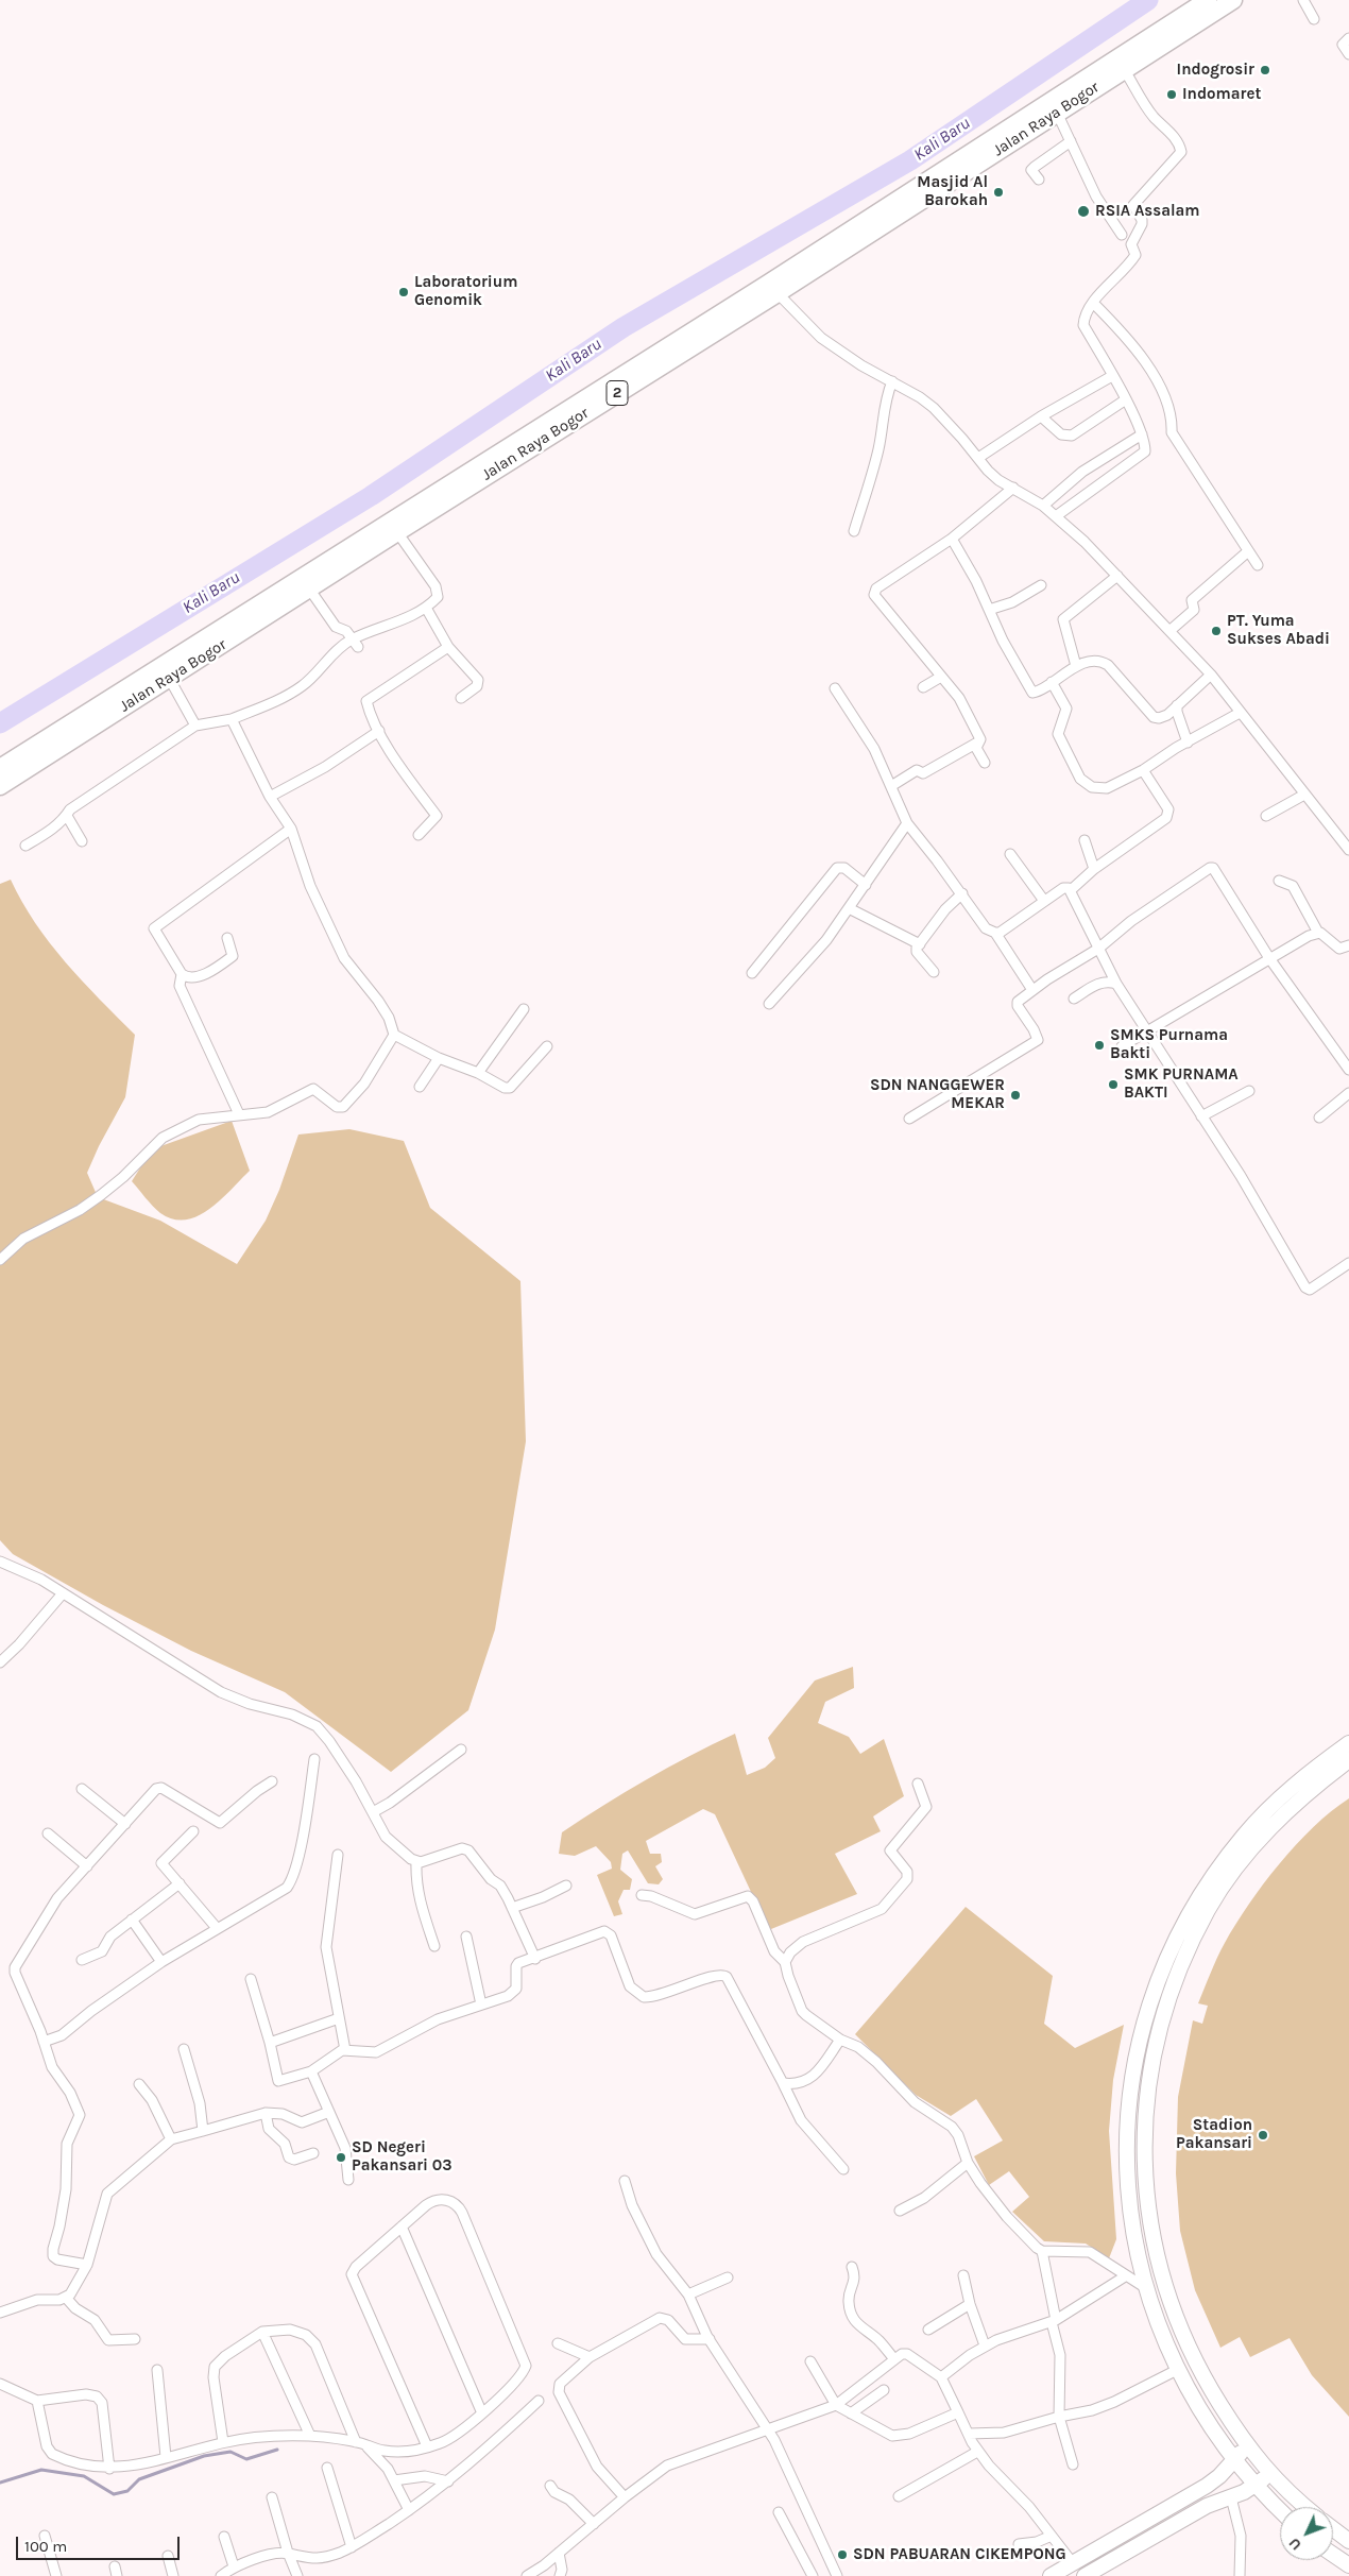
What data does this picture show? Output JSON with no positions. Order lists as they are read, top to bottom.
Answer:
{
  "streets": {
    "highway": ["Jalan Raya Bogor", "2"]
  },
  "water": ["Kali Baru"],
  "places": [
    "Indogrosir",
    "Indomaret",
    "Masjid Al Barokah",
    "RSIA Assalam",
    "Laboratorium Genomik",
    "PT. Yuma Sukses Abadi",
    "SMKS Purnama Bakti",
    "SMK PURNAMA BAKTI",
    "SDN NANGGEWER MEKAR",
    "Stadion Pakansari",
    "SD Negeri Pakansari 03",
    "SDN PABUARAN CIKEMPONG"
  ],
  "scale_bar": "100 m",
  "north": "bottom left"
}
